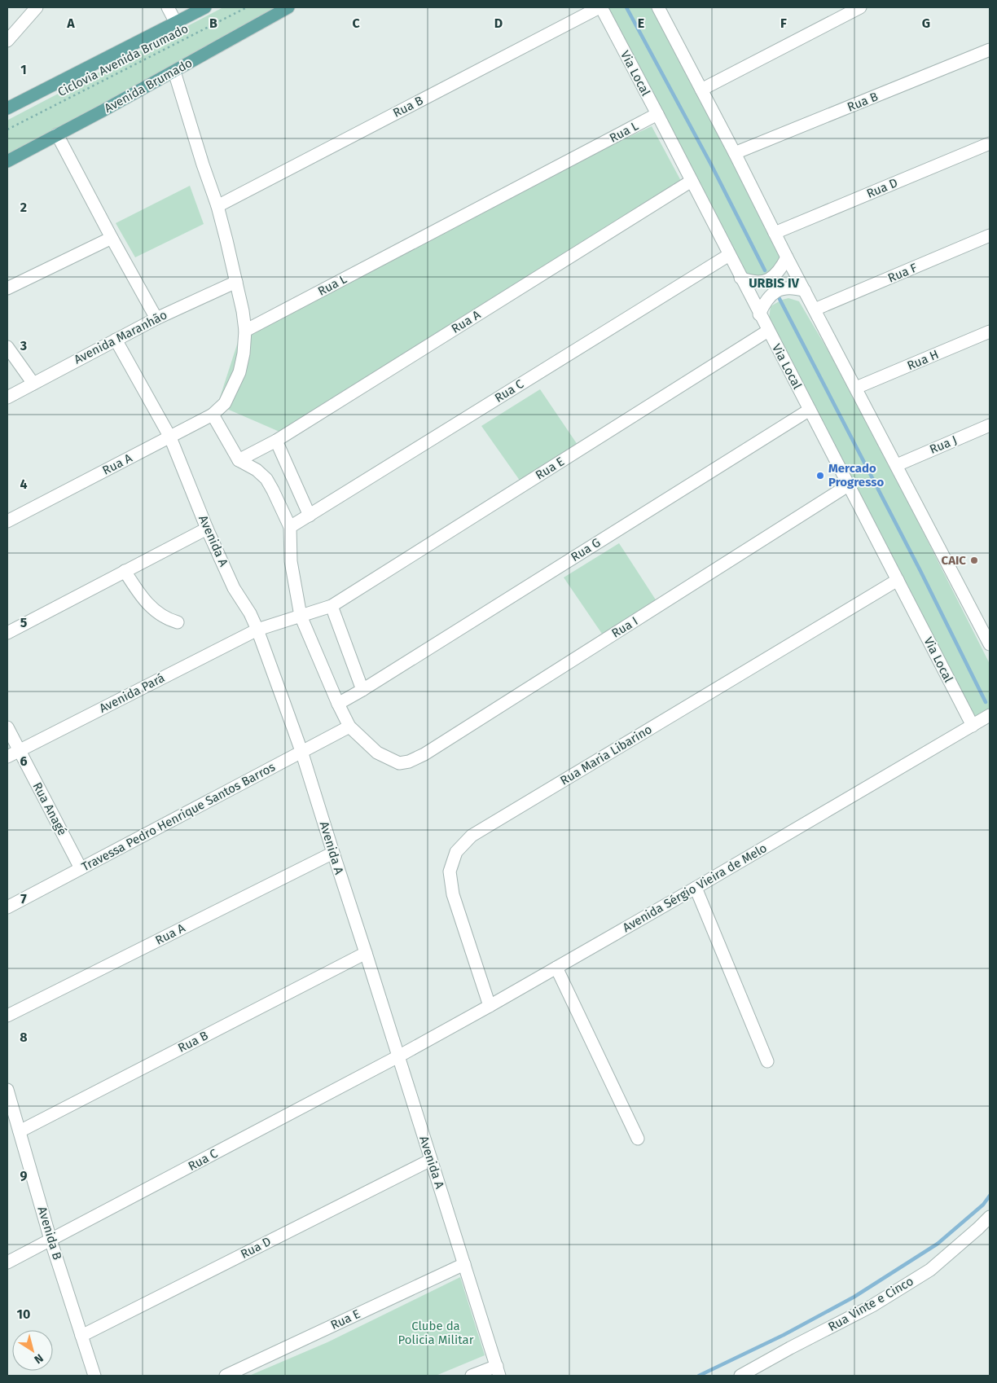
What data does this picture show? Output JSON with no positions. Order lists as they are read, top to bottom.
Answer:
{
  "streets": {
    "main road": ["Avenida Brumado"],
    "street": [
      "Via Local",
      "Rua B",
      "Rua L",
      "Rua D",
      "Rua F",
      "Rua A",
      "Avenida Maranhão",
      "Rua H",
      "Rua C",
      "Rua J",
      "Rua E",
      "Avenida A",
      "Rua G",
      "Rua I",
      "Avenida Pará",
      "Rua Maria Libarino",
      "Rua Anagé",
      "Travessa Pedro Henrique Santos Barros",
      "Avenida Sérgio Vieira de Melo",
      "Avenida B",
      "Rua Vinte e Cinco"
    ],
    "path": ["Ciclovia Avenida Brumado"]
  },
  "crossings": [
    ["Via Local", "Rua B"],
    ["Via Local", "Rua L"],
    ["Via Local", "Rua A"],
    ["Via Local", "Rua C"],
    ["Via Local", "Rua E"],
    ["Via Local", "Rua G"],
    ["Via Local", "Rua I"],
    ["Via Local", "Rua Maria Libarino"],
    ["Via Local", "Avenida Sérgio Vieira de Melo"],
    ["Rua B", "Avenida A"],
    ["Rua B", "Avenida B"],
    ["Rua L", "Rua A"],
    ["Rua D", "Avenida A"],
    ["Rua D", "Avenida B"],
    ["Rua A", "Avenida A"],
    ["Avenida Maranhão", "Avenida A"],
    ["Rua C", "Avenida A"],
    ["Rua C", "Avenida Sérgio Vieira de Melo"],
    ["Rua C", "Avenida B"],
    ["Rua E", "Avenida A"],
    ["Rua E", "Avenida Pará"],
    ["Avenida A", "Avenida Pará"],
    ["Avenida A", "Travessa Pedro Henrique Santos Barros"],
    ["Avenida A", "Avenida Sérgio Vieira de Melo"],
    ["Rua I", "Travessa Pedro Henrique Santos Barros"],
    ["Avenida Pará", "Rua Anagé"],
    ["Rua Maria Libarino", "Avenida Sérgio Vieira de Melo"],
    ["Rua Anagé", "Travessa Pedro Henrique Santos Barros"]
  ],
  "districts": ["URBIS IV"],
  "parks": ["Clube da Policia Militar"],
  "places": ["Mercado Progresso", "CAIC"],
  "north": "bottom right",
  "grid": {
    "columns": [
      "A",
      "B",
      "C",
      "D",
      "E",
      "F",
      "G"
    ],
    "rows": [
      "1",
      "2",
      "3",
      "4",
      "5",
      "6",
      "7",
      "8",
      "9",
      "10"
    ]
  }
}
